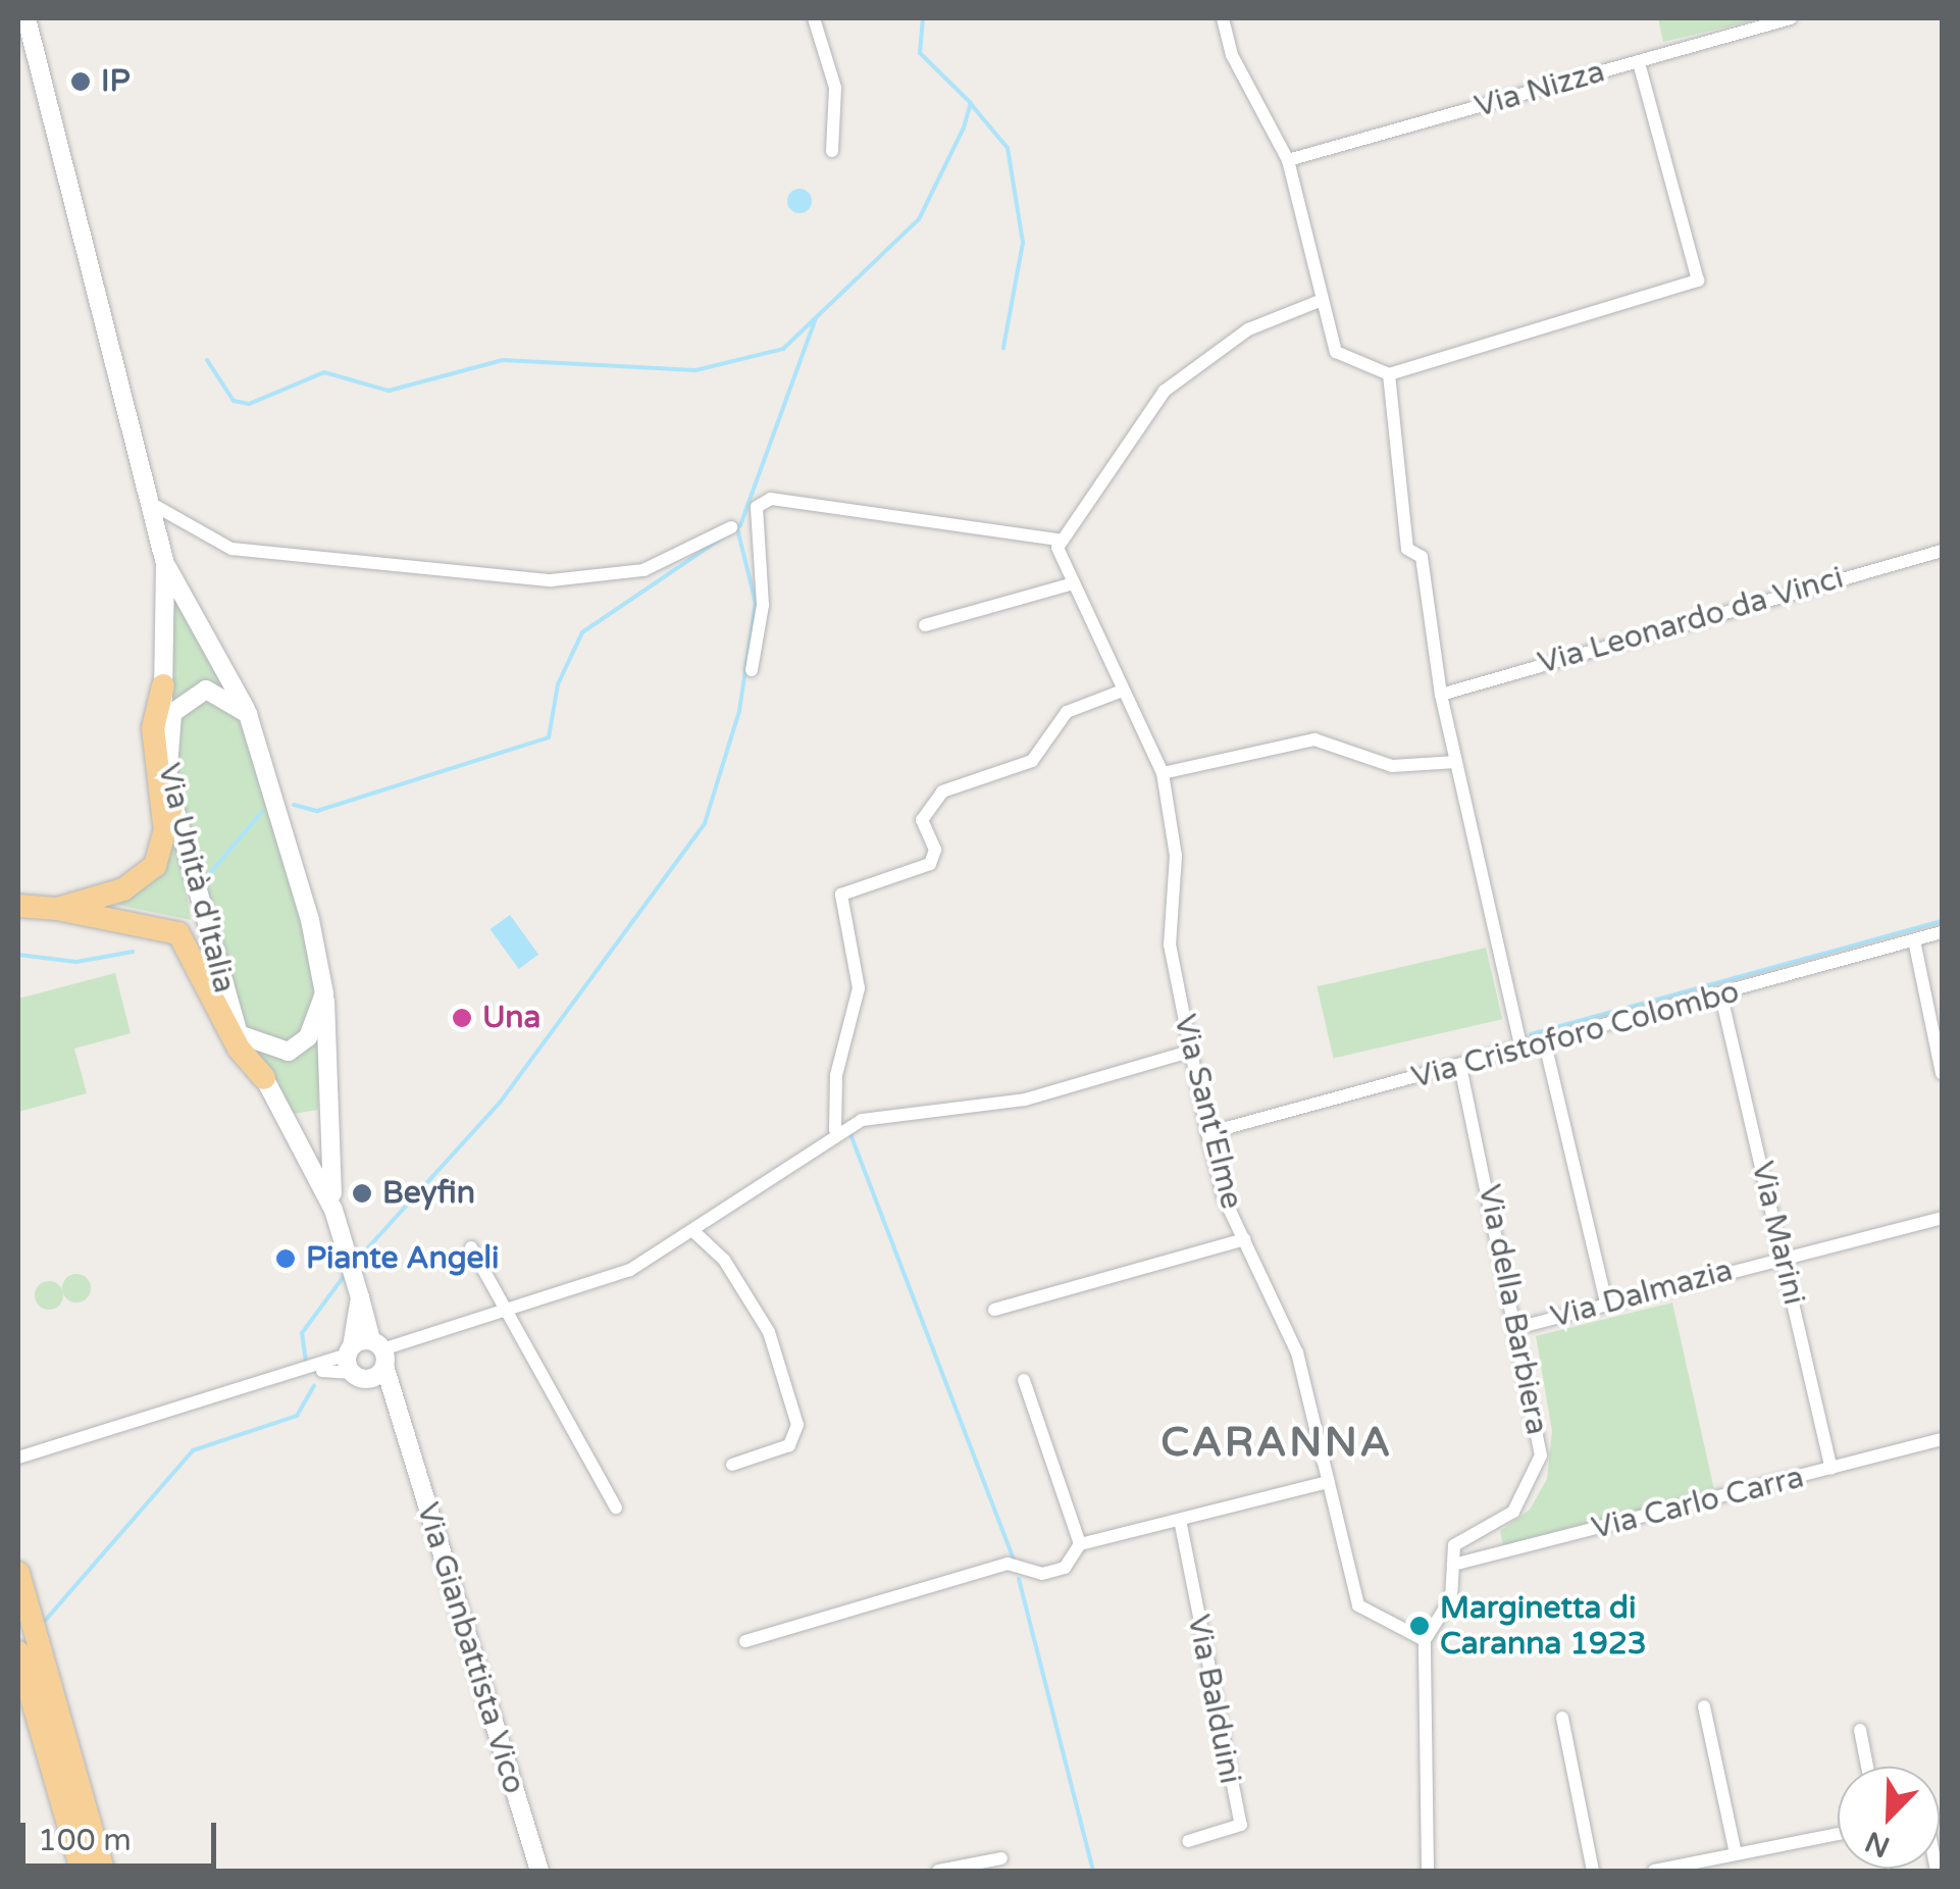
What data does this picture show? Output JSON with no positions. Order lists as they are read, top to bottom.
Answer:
{
  "streets": {
    "main road": ["Via Unità d'Italia", "Via Gianbattista Vico"],
    "street": [
      "Via Nizza",
      "Via Leonardo da Vinci",
      "Via Cristoforo Colombo",
      "Via Sant'Elme",
      "Via Marini",
      "Via Dalmazia",
      "Via della Barbiera",
      "Via Carlo Carra",
      "Via Balduini"
    ]
  },
  "crossings": [
    ["Via Cristoforo Colombo", "Via Sant'Elme"],
    ["Via Cristoforo Colombo", "Via Marini"],
    ["Via Cristoforo Colombo", "Via della Barbiera"],
    ["Via Marini", "Via Dalmazia"],
    ["Via Marini", "Via Carlo Carra"],
    ["Via Dalmazia", "Via della Barbiera"],
    ["Via della Barbiera", "Via Carlo Carra"]
  ],
  "districts": ["CARANNA"],
  "places": [
    "IP",
    "Una",
    "Beyfin",
    "Piante Angeli",
    "Marginetta di Caranna 1923"
  ],
  "scale_bar": "100 m",
  "north": "bottom left"
}
